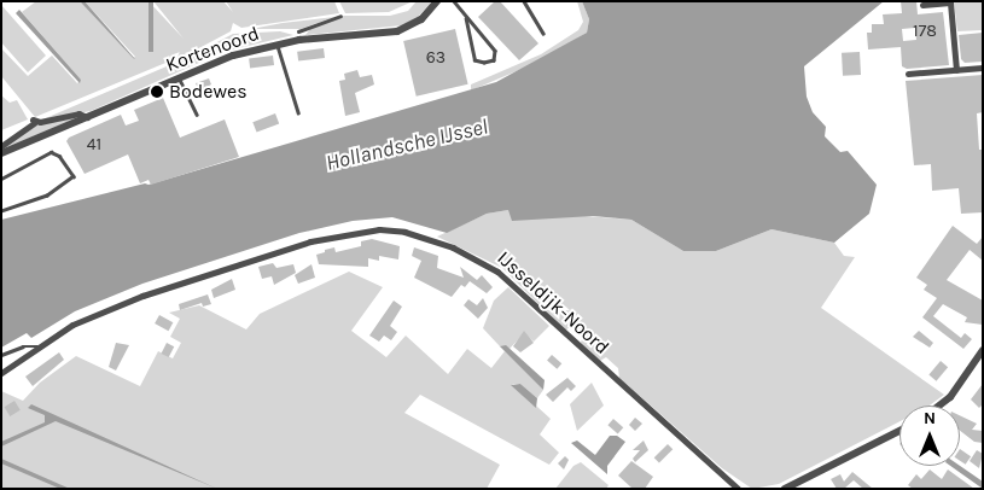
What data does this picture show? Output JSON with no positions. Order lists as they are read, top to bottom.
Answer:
{
  "streets": {
    "street": ["Kortenoord", "IJsseldijk-Noord"]
  },
  "water": ["Hollandsche IJssel"],
  "places": ["Bodewes"],
  "house_numbers": ["178", "63", "41"],
  "north": "top"
}
